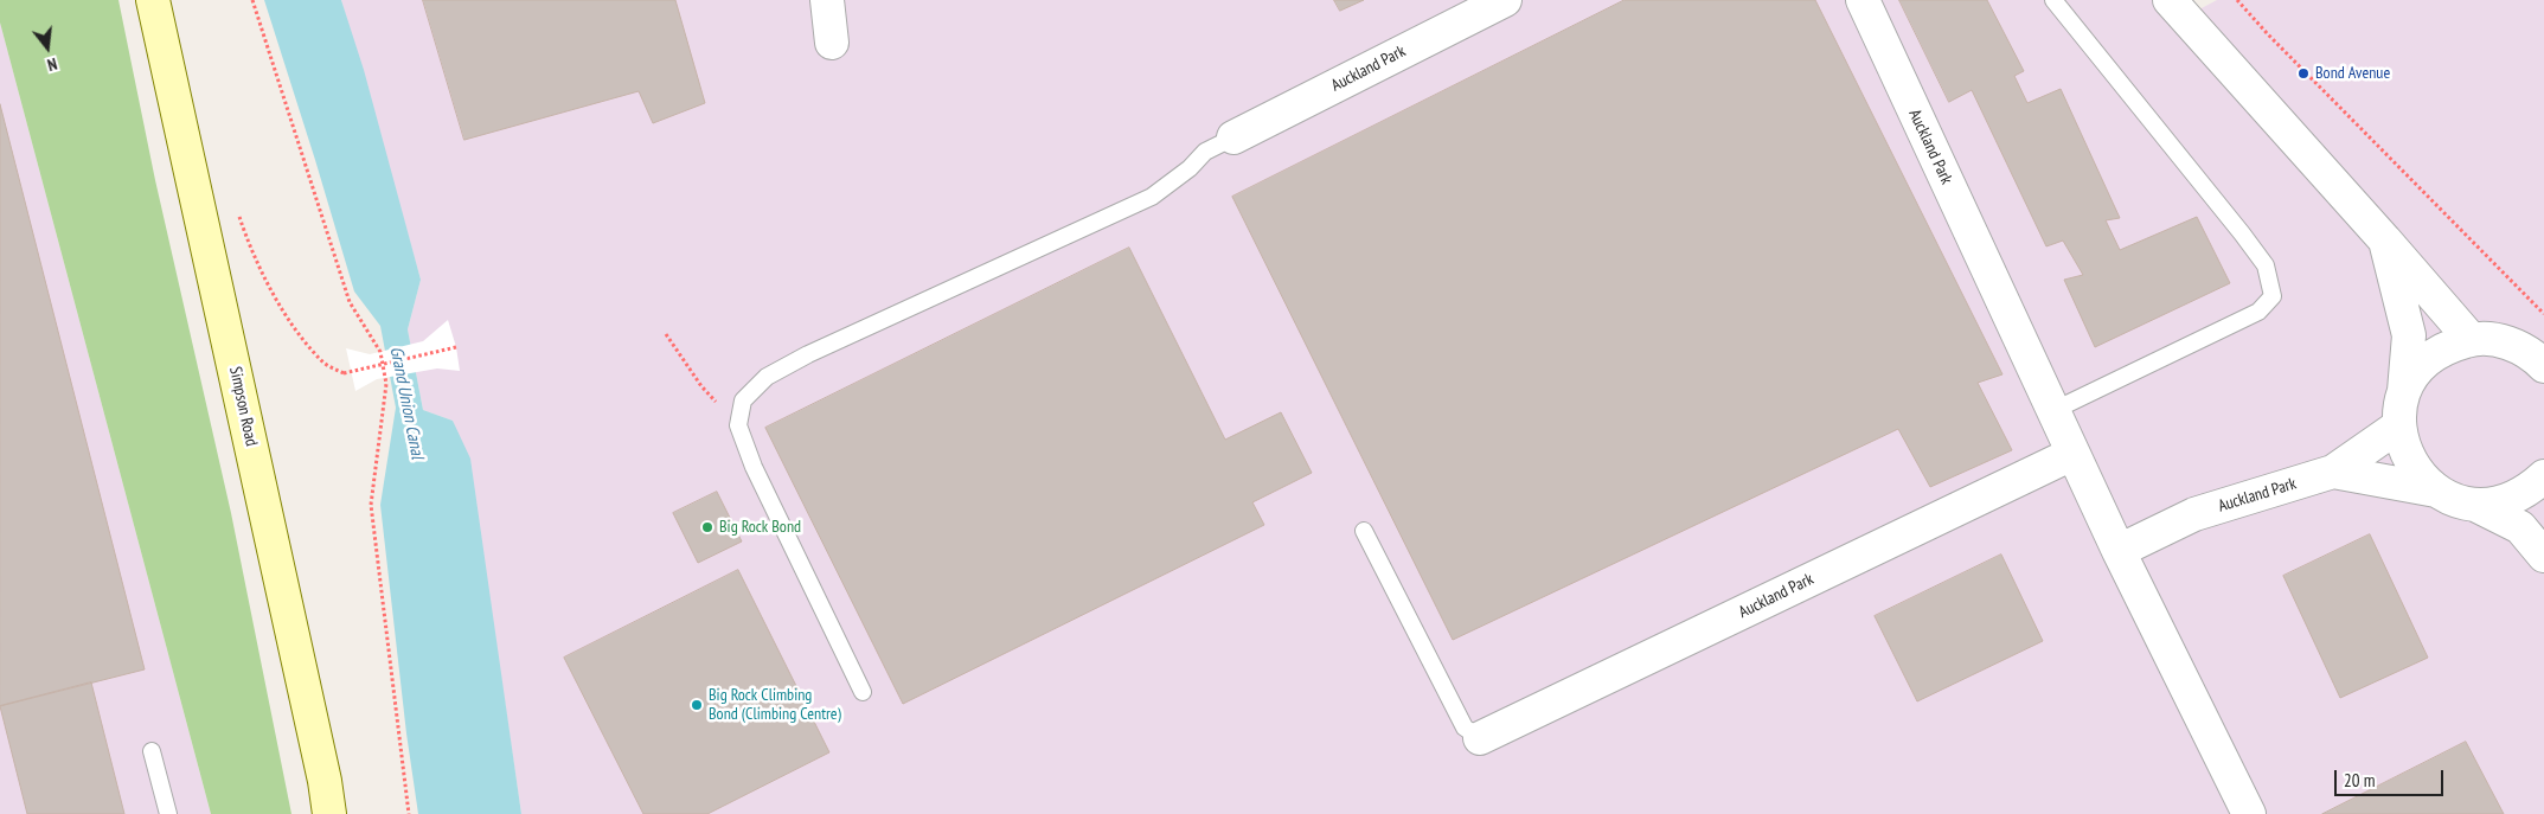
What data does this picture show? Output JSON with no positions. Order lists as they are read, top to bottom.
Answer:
{
  "streets": {
    "street": ["Auckland Park", "Simpson Road"]
  },
  "water": ["Grand Union Canal"],
  "places": ["Bond Avenue", "Big Rock Bond", "Big Rock Climbing Bond (Climbing Centre)"],
  "scale_bar": "20 m",
  "north": "bottom"
}
